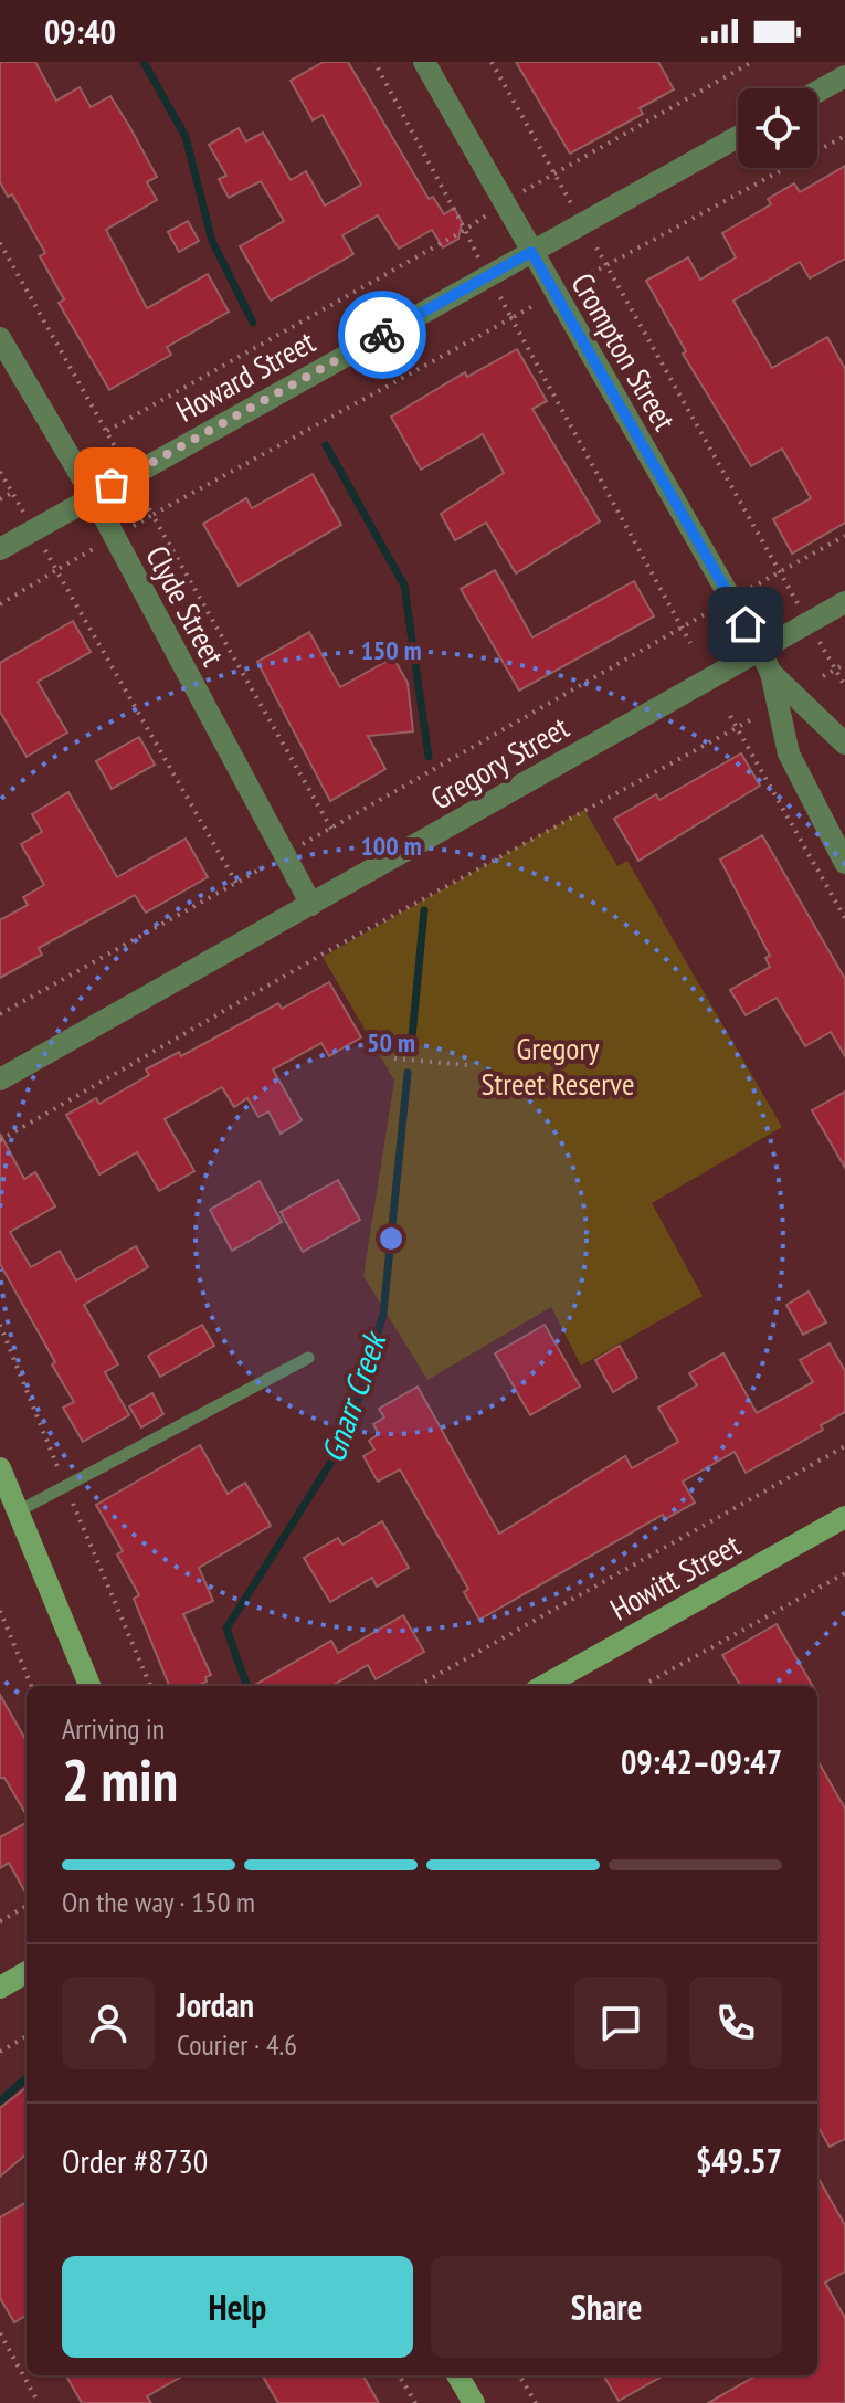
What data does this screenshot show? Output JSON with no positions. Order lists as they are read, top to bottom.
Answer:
{
  "streets": {
    "main road": ["Howitt Street"],
    "street": [
      "Crompton Street",
      "Howard Street",
      "Clyde Street",
      "Gregory Street"
    ]
  },
  "crossings": [
    ["Crompton Street", "Howard Street"],
    ["Crompton Street", "Gregory Street"],
    ["Howard Street", "Clyde Street"],
    ["Clyde Street", "Gregory Street"]
  ],
  "water": ["Gnarr Creek"],
  "parks": ["Gregory Street Reserve"],
  "page": {
    "status": "09:40",
    "heading": ["2 min", "Arriving in", "09:42–09:47"],
    "panel": [
      "Jordan",
      "Courier · 4.6",
      "Order #8730",
      "$49.57"
    ],
    "bar": "On the way · 150 m",
    "buttons": ["Help", "Share"]
  },
  "rings": ["150 m", "100 m", "50 m"]
}
